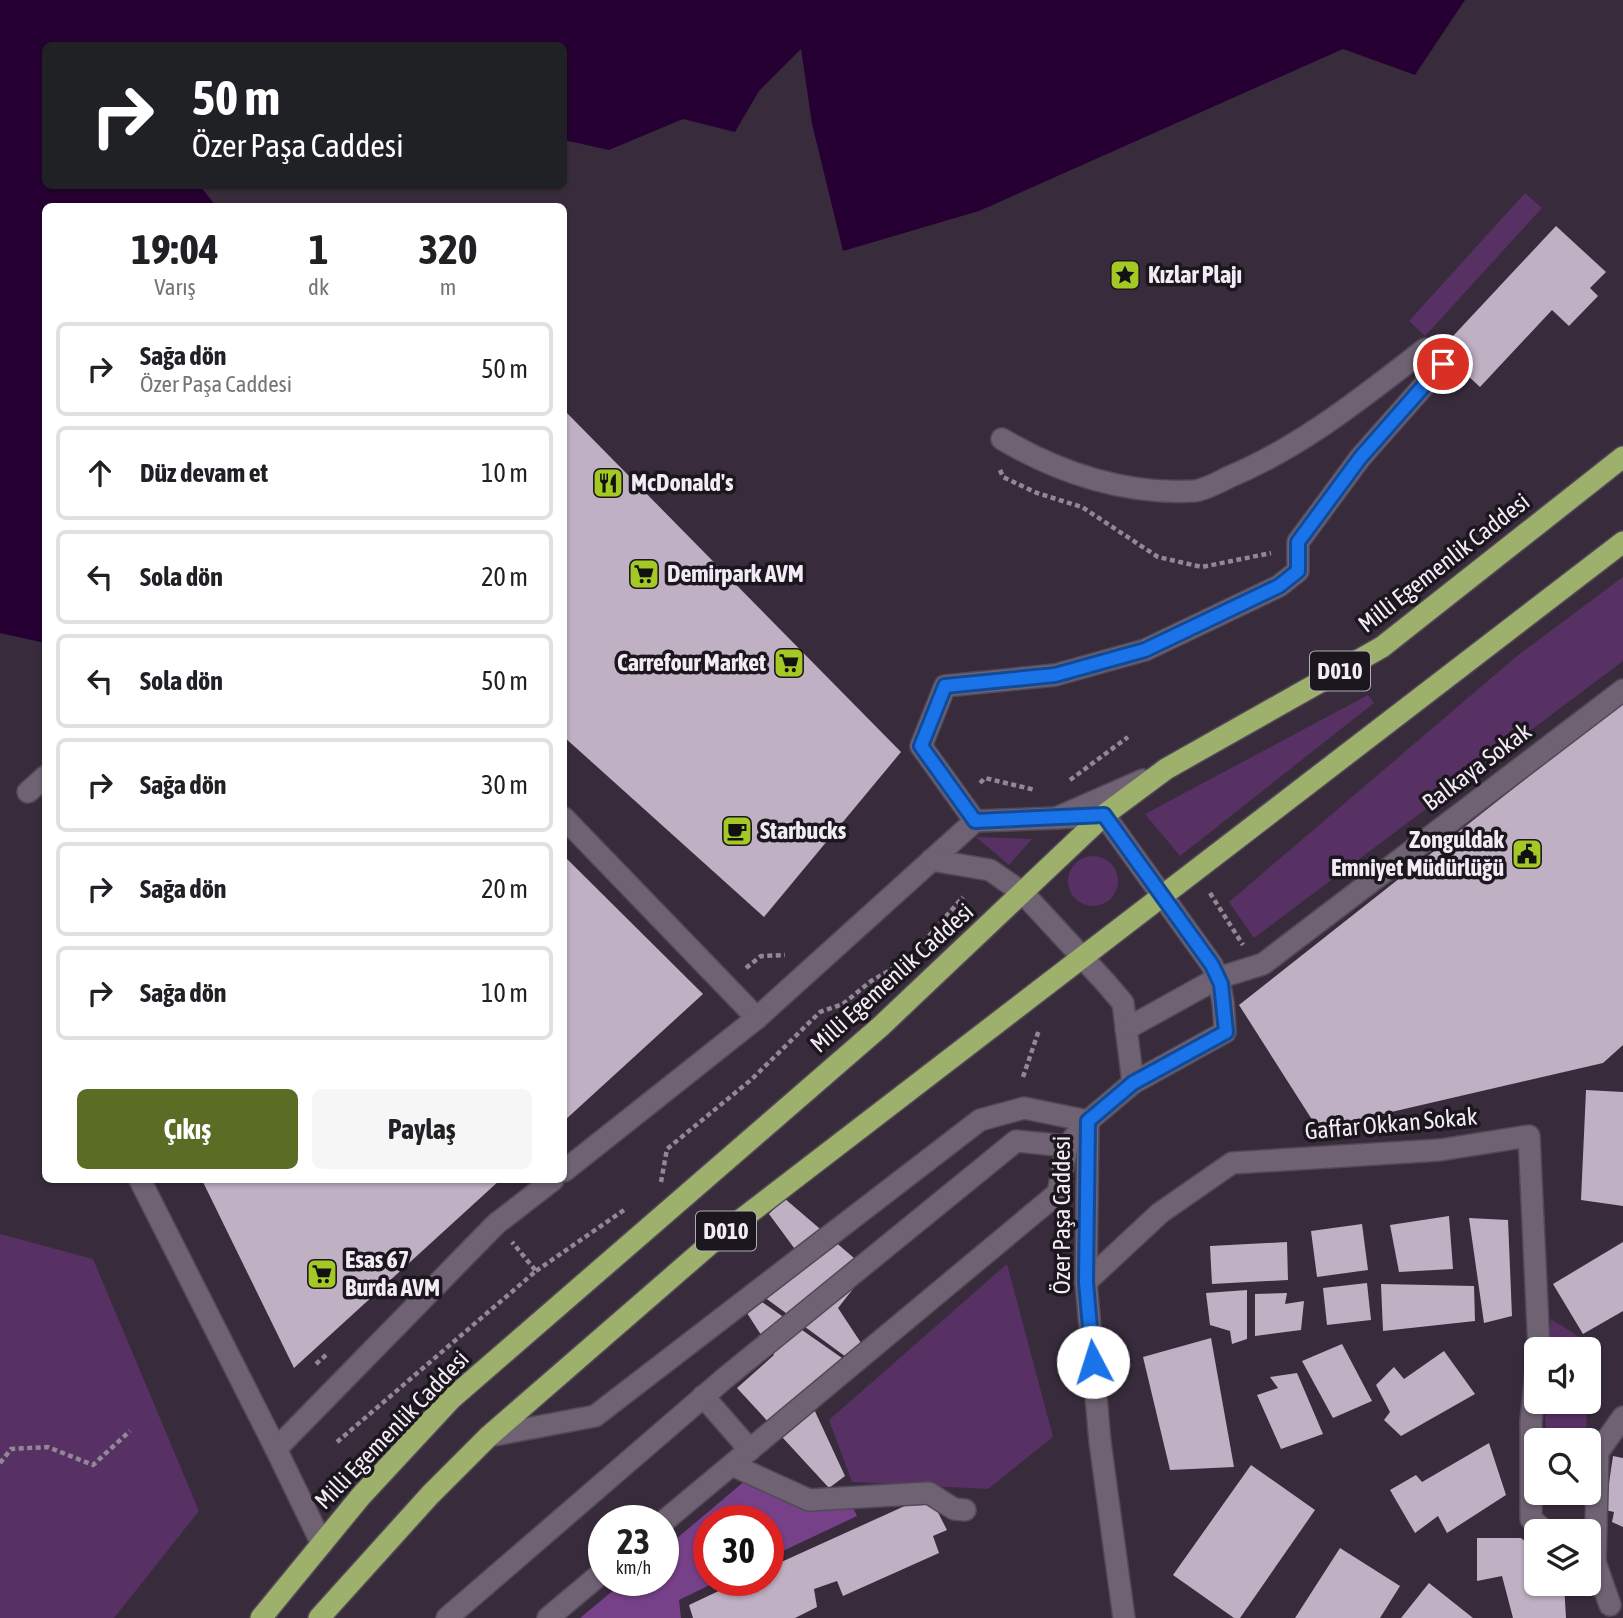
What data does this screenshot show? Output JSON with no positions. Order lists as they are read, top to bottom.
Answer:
{
  "streets": {
    "highway": ["Milli Egemenlik Caddesi", "D010"],
    "street": ["Balkaya Sokak", "Gaffar Okkan Sokak", "Özer Paşa Caddesi"]
  },
  "crossings": [
    ["Gaffar Okkan Sokak", "Özer Paşa Caddesi"]
  ],
  "places": {
    "place": ["Kızlar Plajı"],
    "restaurant": ["McDonald's"],
    "supermarket": ["Demirpark AVM", "Carrefour Market", "Esas 67 Burda AVM"],
    "cafe": ["Starbucks"],
    "public building": ["Zonguldak Emniyet Müdürlüğü"]
  },
  "page": {
    "turn": ["50 m", "Özer Paşa Caddesi"],
    "eta": [
      "19:04",
      "Varış",
      "1",
      "dk",
      "320",
      "m"
    ],
    "list": [
      {
        "name": "Sağa dön",
        "note": "Özer Paşa Caddesi",
        "value": "50 m"
      },
      {
        "name": "Düz devam et",
        "value": "10 m"
      },
      {
        "name": "Sola dön",
        "value": "20 m"
      },
      {
        "name": "Sola dön",
        "value": "50 m"
      },
      {
        "name": "Sağa dön",
        "value": "30 m"
      },
      {
        "name": "Sağa dön",
        "value": "20 m"
      },
      {
        "name": "Sağa dön",
        "value": "10 m"
      }
    ],
    "buttons": ["Çıkış", "Paylaş"],
    "speed": "23 km/h",
    "limit": "30"
  }
}
